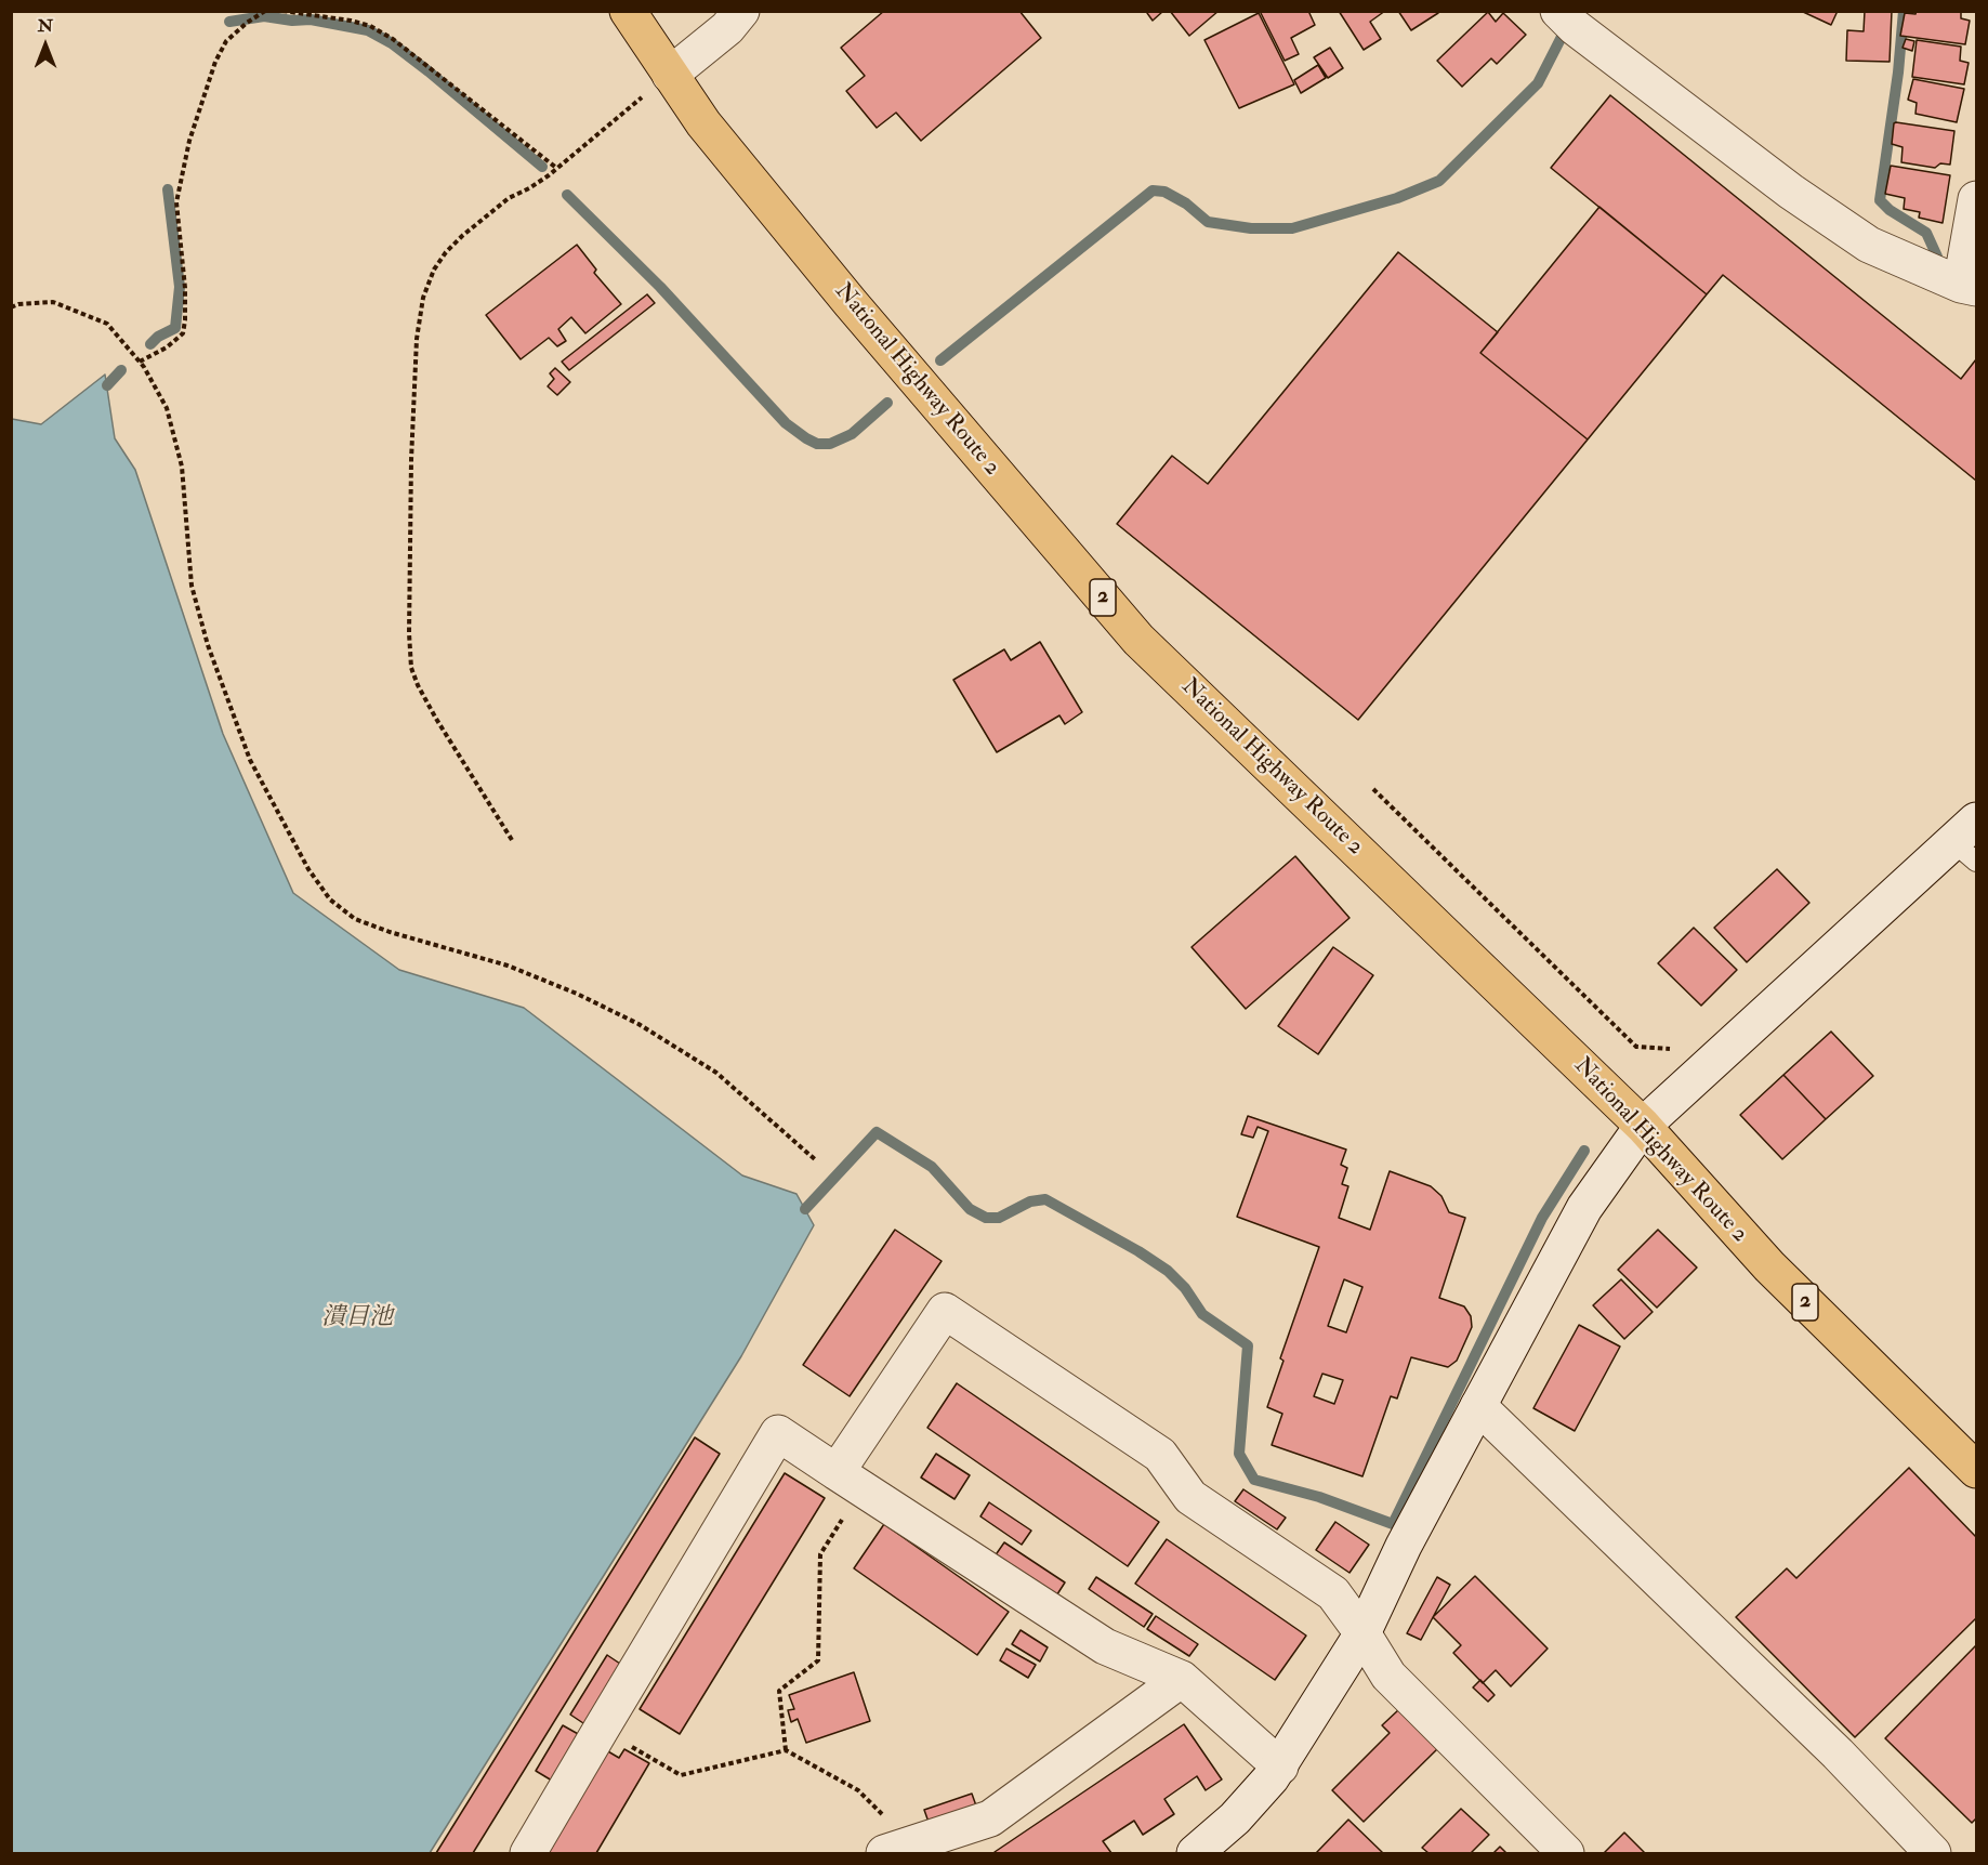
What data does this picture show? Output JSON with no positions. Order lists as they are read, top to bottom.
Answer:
{
  "streets": {
    "highway": ["National Highway Route 2", "2"]
  },
  "water": ["潰目池"],
  "north": "top"
}
